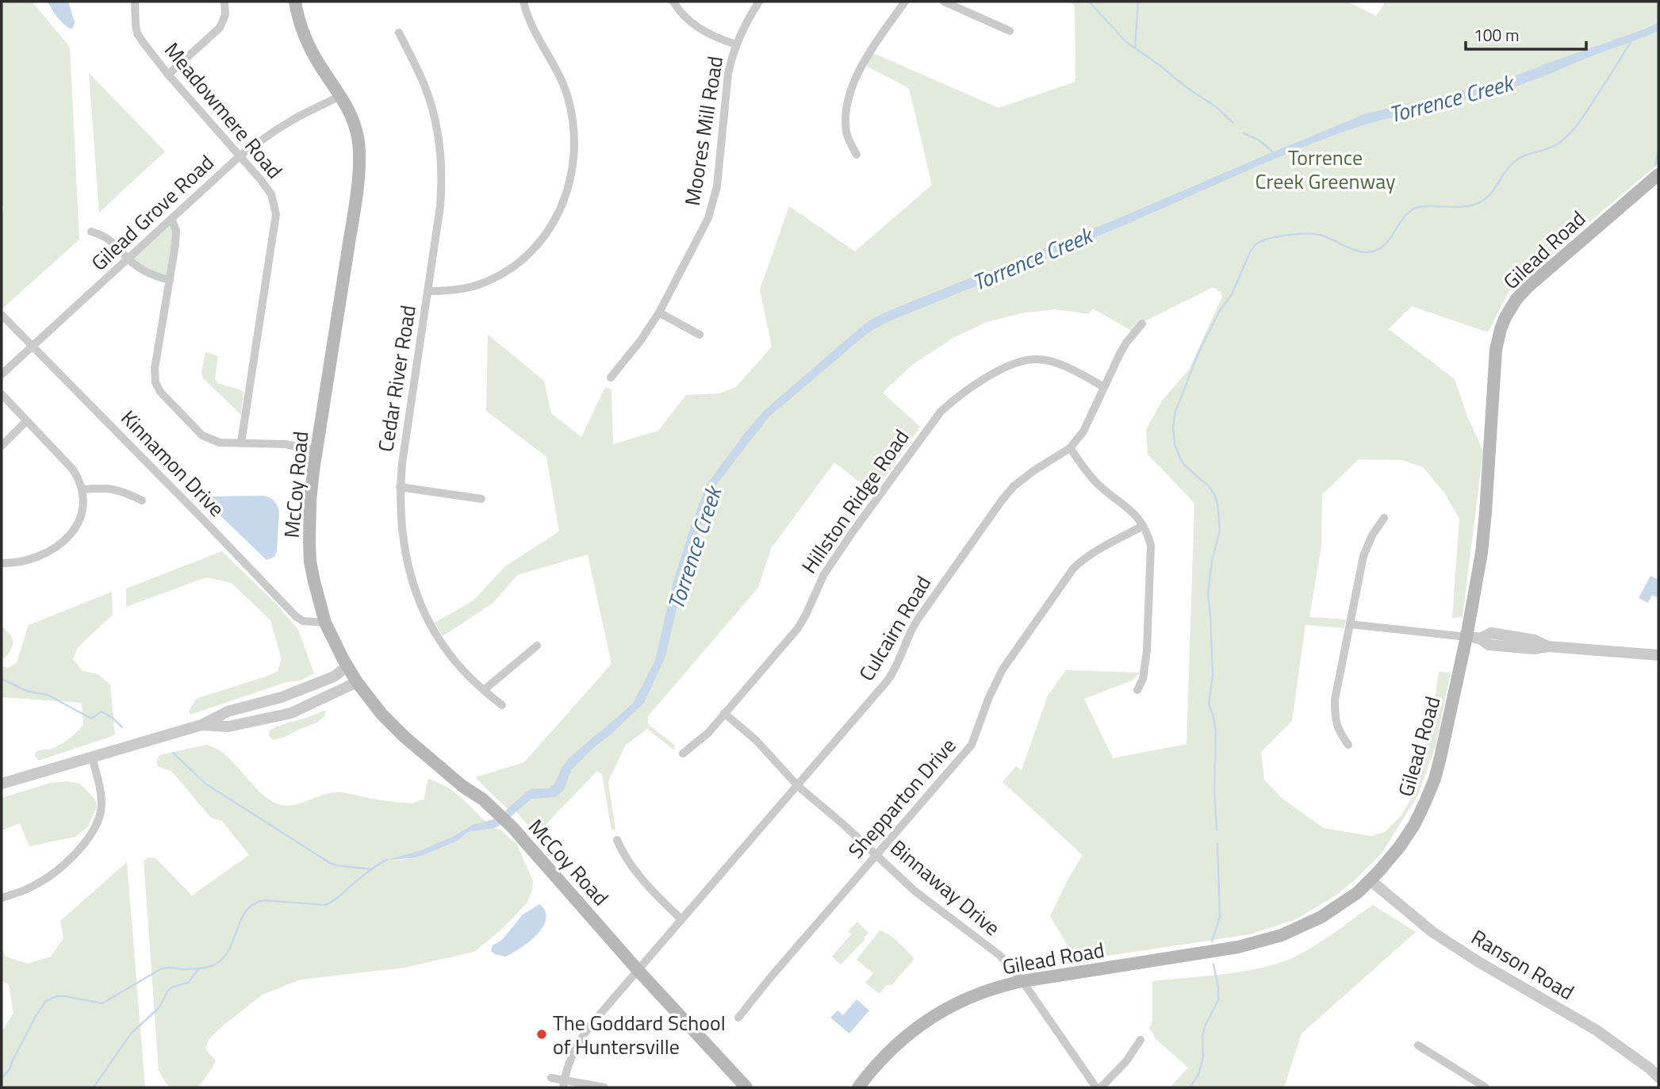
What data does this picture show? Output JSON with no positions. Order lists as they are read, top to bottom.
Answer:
{
  "streets": {
    "main road": ["Gilead Road", "McCoy Road"],
    "street": [
      "Meadowmere Road",
      "Moores Mill Road",
      "Gilead Grove Road",
      "Cedar River Road",
      "Kinnamon Drive",
      "Hillston Ridge Road",
      "Culcairn Road",
      "Shepparton Drive",
      "Binnaway Drive",
      "Ranson Road"
    ]
  },
  "crossings": [
    ["Meadowmere Road", "Gilead Grove Road"],
    ["Gilead Grove Road", "Kinnamon Drive"],
    ["Gilead Grove Road", "McCoy Road"],
    ["Gilead Road", "Binnaway Drive"],
    ["Gilead Road", "Ranson Road"],
    ["Kinnamon Drive", "McCoy Road"],
    ["McCoy Road", "Culcairn Road"],
    ["Hillston Ridge Road", "Culcairn Road"],
    ["Hillston Ridge Road", "Binnaway Drive"],
    ["Culcairn Road", "Binnaway Drive"],
    ["Shepparton Drive", "Binnaway Drive"]
  ],
  "water": ["Torrence Creek"],
  "parks": ["Torrence Creek Greenway"],
  "places": ["The Goddard School of Huntersville"],
  "scale_bar": "100 m"
}
